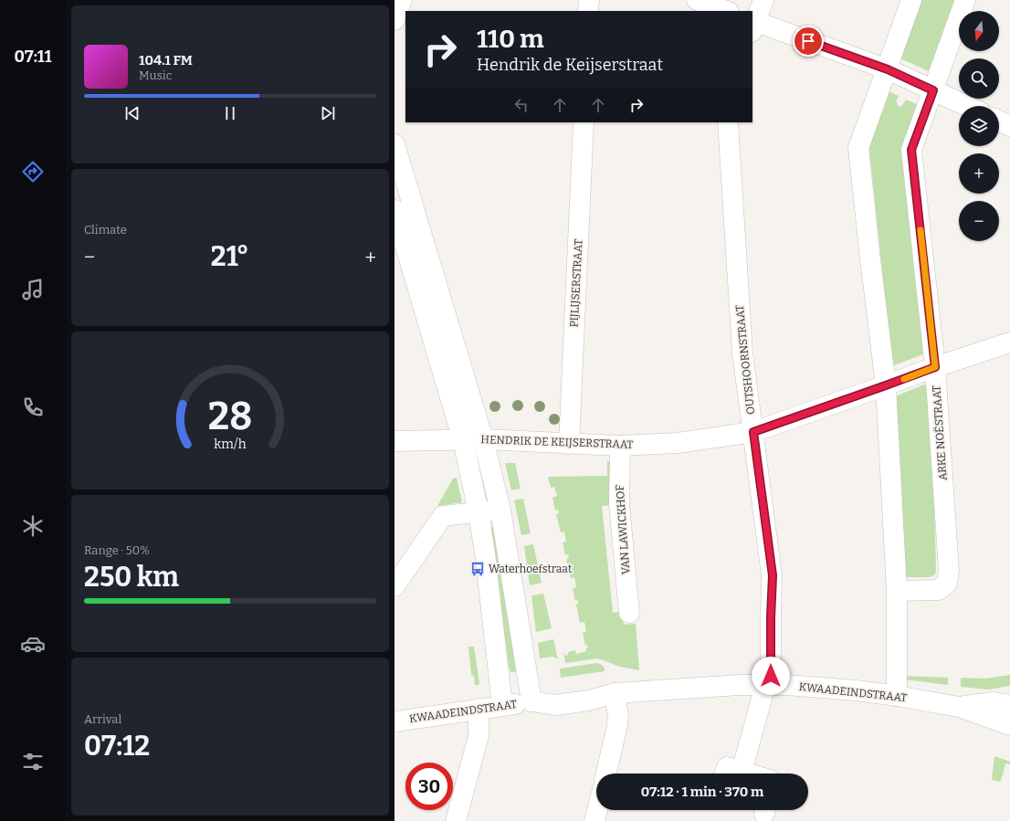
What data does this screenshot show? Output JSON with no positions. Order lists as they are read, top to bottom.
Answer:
{
  "streets": {
    "street": [
      "PIJLIJSERSTRAAT",
      "OUTSHOORNSTRAAT",
      "ARKE NOËSTRAAT",
      "HENDRIK DE KEIJSERSTRAAT",
      "VAN LAWICKHOF",
      "KWAADEINDSTRAAT"
    ]
  },
  "crossings": [
    ["PIJLIJSERSTRAAT", "HENDRIK DE KEIJSERSTRAAT"],
    ["OUTSHOORNSTRAAT", "HENDRIK DE KEIJSERSTRAAT"],
    ["OUTSHOORNSTRAAT", "KWAADEINDSTRAAT"],
    ["ARKE NOËSTRAAT", "HENDRIK DE KEIJSERSTRAAT"],
    ["HENDRIK DE KEIJSERSTRAAT", "VAN LAWICKHOF"]
  ],
  "places": {
    "bus stop": ["Waterhoefstraat"]
  },
  "north": "bottom",
  "page": {
    "tabs": "07:11",
    "map_buttons": ["+", "−"],
    "turn": ["110 m", "Hendrik de Keijserstraat"],
    "song": ["104.1 FM", "Music"],
    "tile": [
      "Climate",
      ["Range · 50%", "250 km"],
      ["Arrival", "07:12"]
    ],
    "heat": ["−", "21°", "+"],
    "limit": "30",
    "trip": "07:12 · 1 min · 370 m",
    "gauge": ["28", "km/h"]
  }
}
